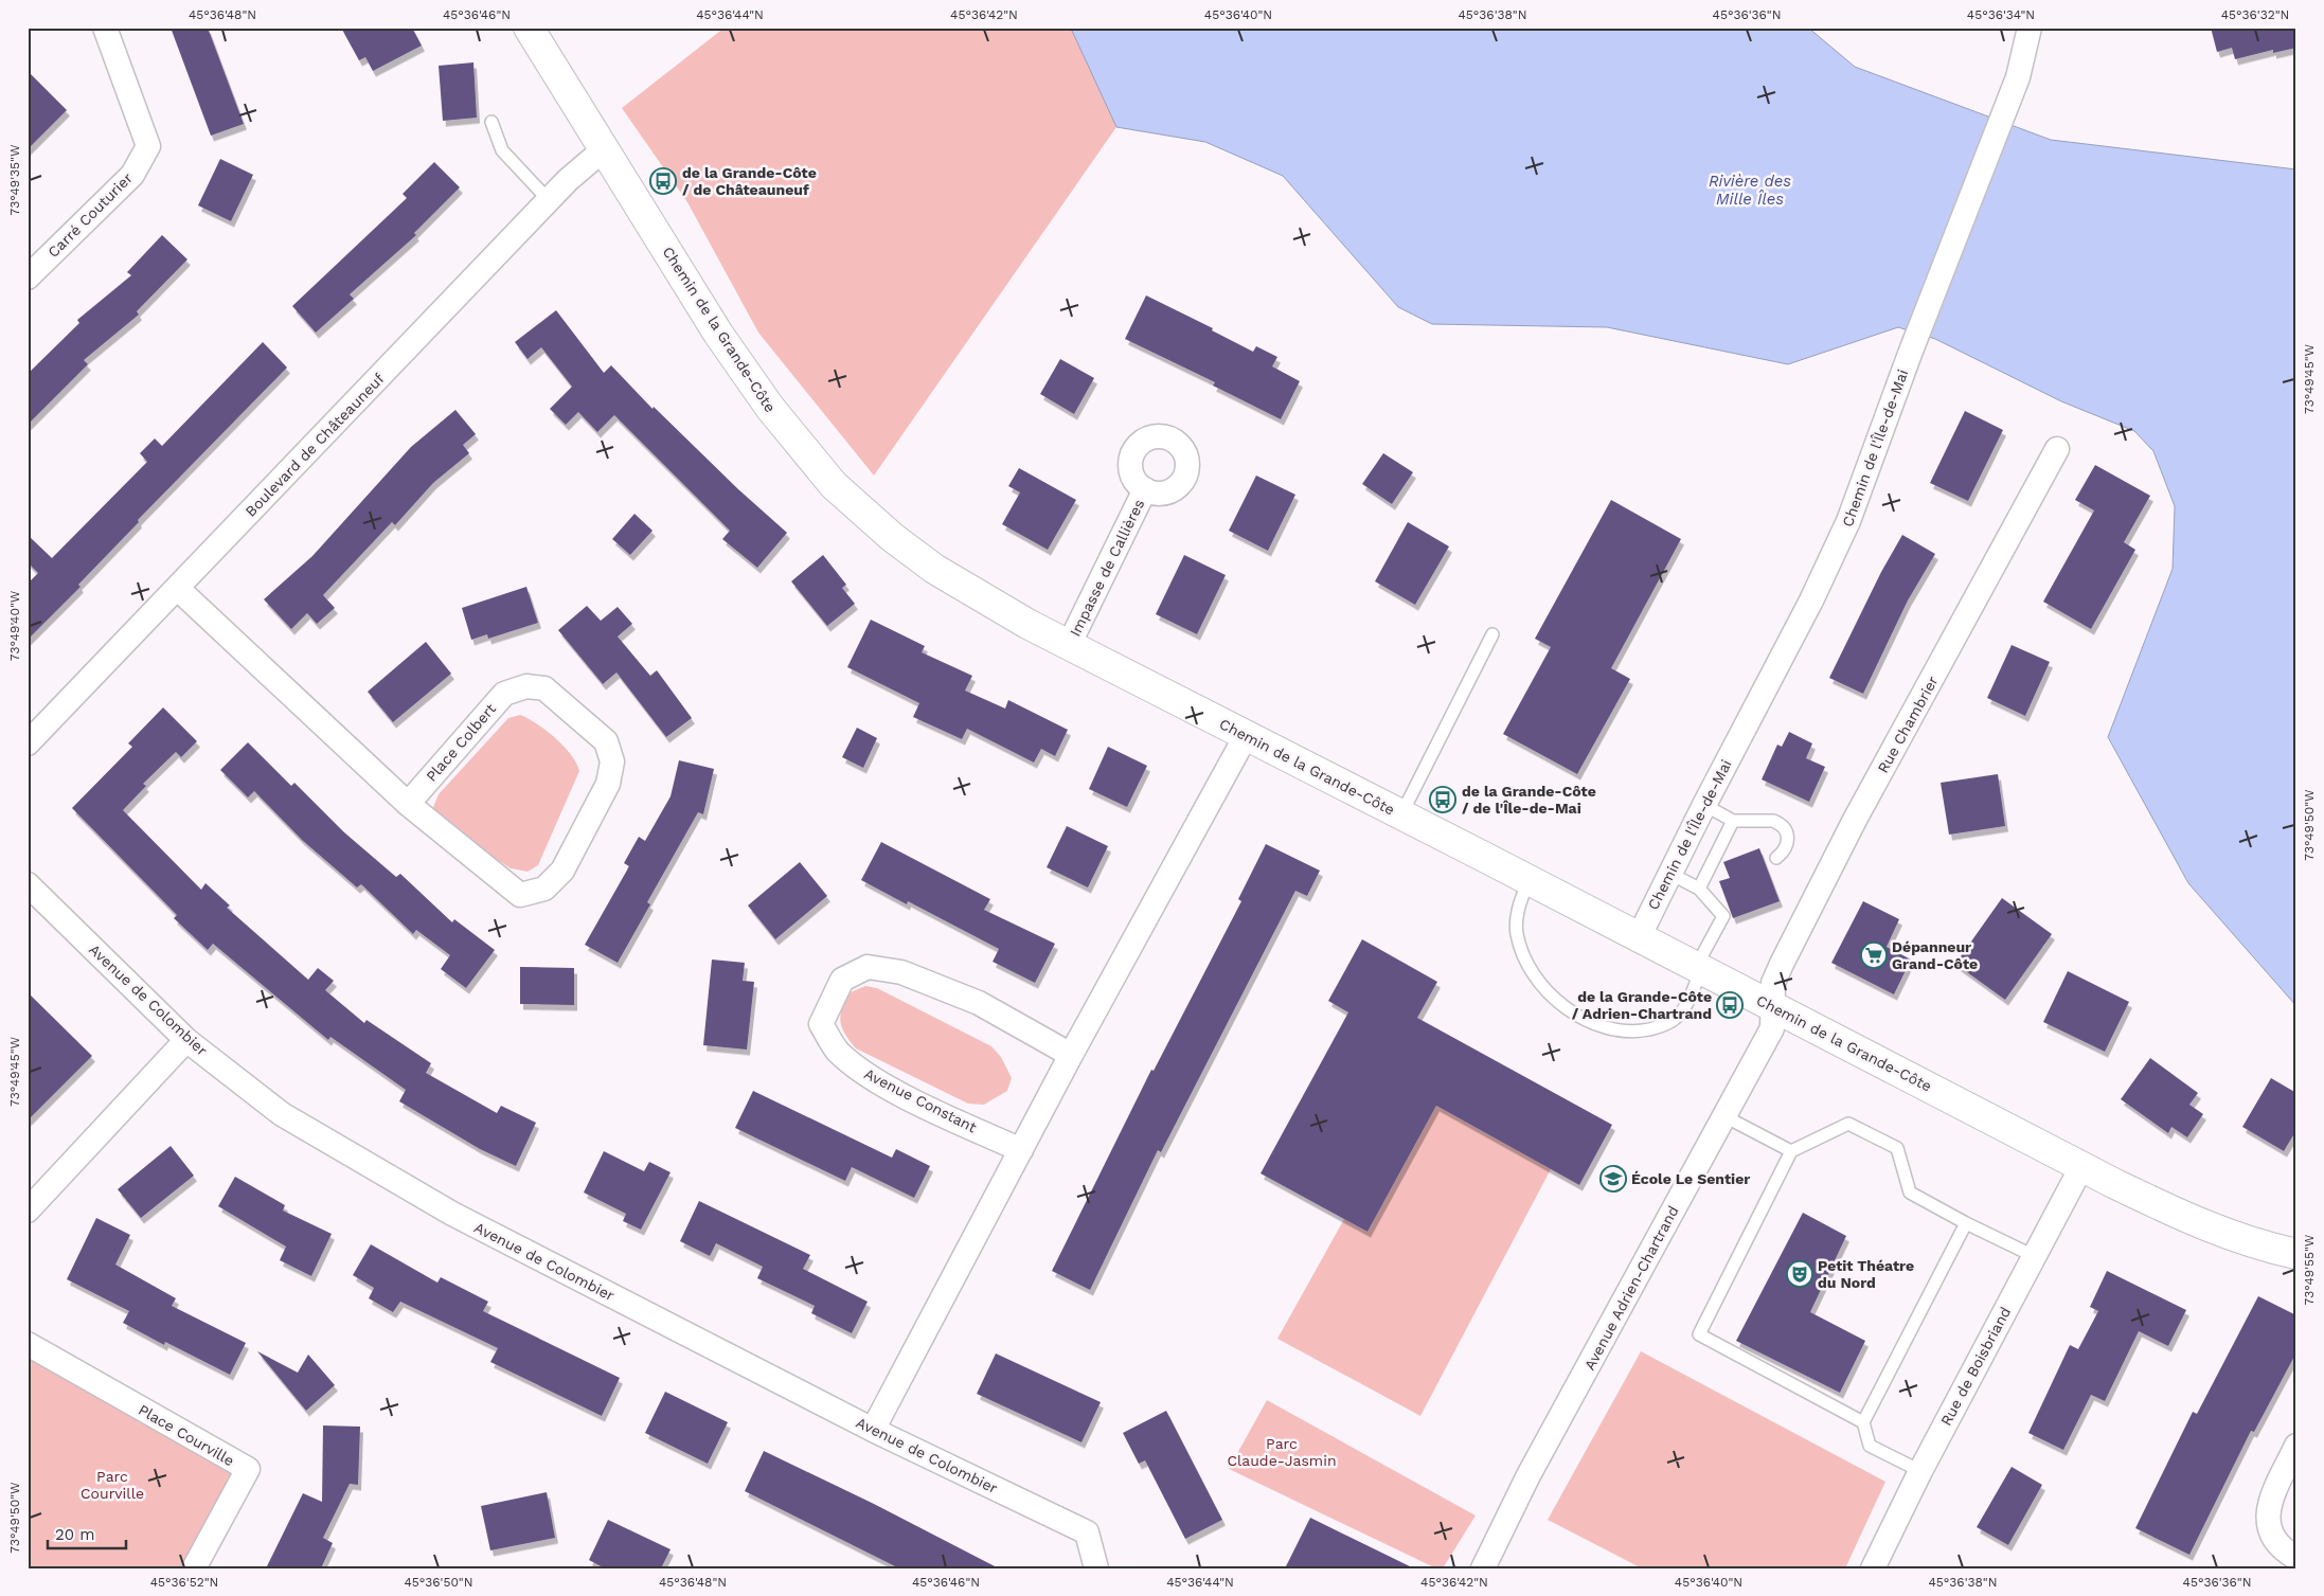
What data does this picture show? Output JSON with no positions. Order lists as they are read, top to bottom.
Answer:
{
  "streets": {
    "main road": ["Chemin de la Grande-Côte"],
    "street": [
      "Carré Couturier",
      "Boulevard de Châteauneuf",
      "Chemin de l'Île-de-Mai",
      "Impasse de Callières",
      "Rue Chambrier",
      "Place Colbert",
      "Avenue de Colombier",
      "Avenue Constant",
      "Avenue Adrien-Chartrand",
      "Rue de Boisbriand",
      "Place Courville"
    ]
  },
  "crossings": [
    ["Chemin de la Grande-Côte", "Boulevard de Châteauneuf"],
    ["Chemin de la Grande-Côte", "Chemin de l'Île-de-Mai"],
    ["Chemin de la Grande-Côte", "Impasse de Callières"],
    ["Chemin de la Grande-Côte", "Rue Chambrier"],
    ["Chemin de la Grande-Côte", "Avenue Adrien-Chartrand"],
    ["Chemin de la Grande-Côte", "Rue de Boisbriand"],
    ["Boulevard de Châteauneuf", "Place Colbert"],
    ["Rue Chambrier", "Avenue Adrien-Chartrand"]
  ],
  "water": ["Rivière des Mille Îles"],
  "parks": ["Parc Claude-Jasmin", "Parc Courville"],
  "places": {
    "bus stop": ["de la Grande-Côte / de Châteauneuf", "de la Grande-Côte / de l'Île-de-Mai", "de la Grande-Côte / Adrien-Chartrand"],
    "supermarket": ["Dépanneur Grand-Côte"],
    "school or university": ["École Le Sentier"],
    "theatre": ["Petit Théatre du Nord"]
  },
  "scale_bar": "20 m",
  "coordinates": [
    "45°36'48\"N",
    "45°36'46\"N",
    "45°36'44\"N",
    "45°36'42\"N",
    "45°36'40\"N",
    "45°36'38\"N",
    "45°36'36\"N",
    "45°36'34\"N",
    "45°36'32\"N",
    "73°49'35\"W",
    "73°49'45\"W",
    "73°49'40\"W",
    "73°49'50\"W",
    "73°49'55\"W",
    "45°36'52\"N",
    "45°36'50\"N"
  ]
}
